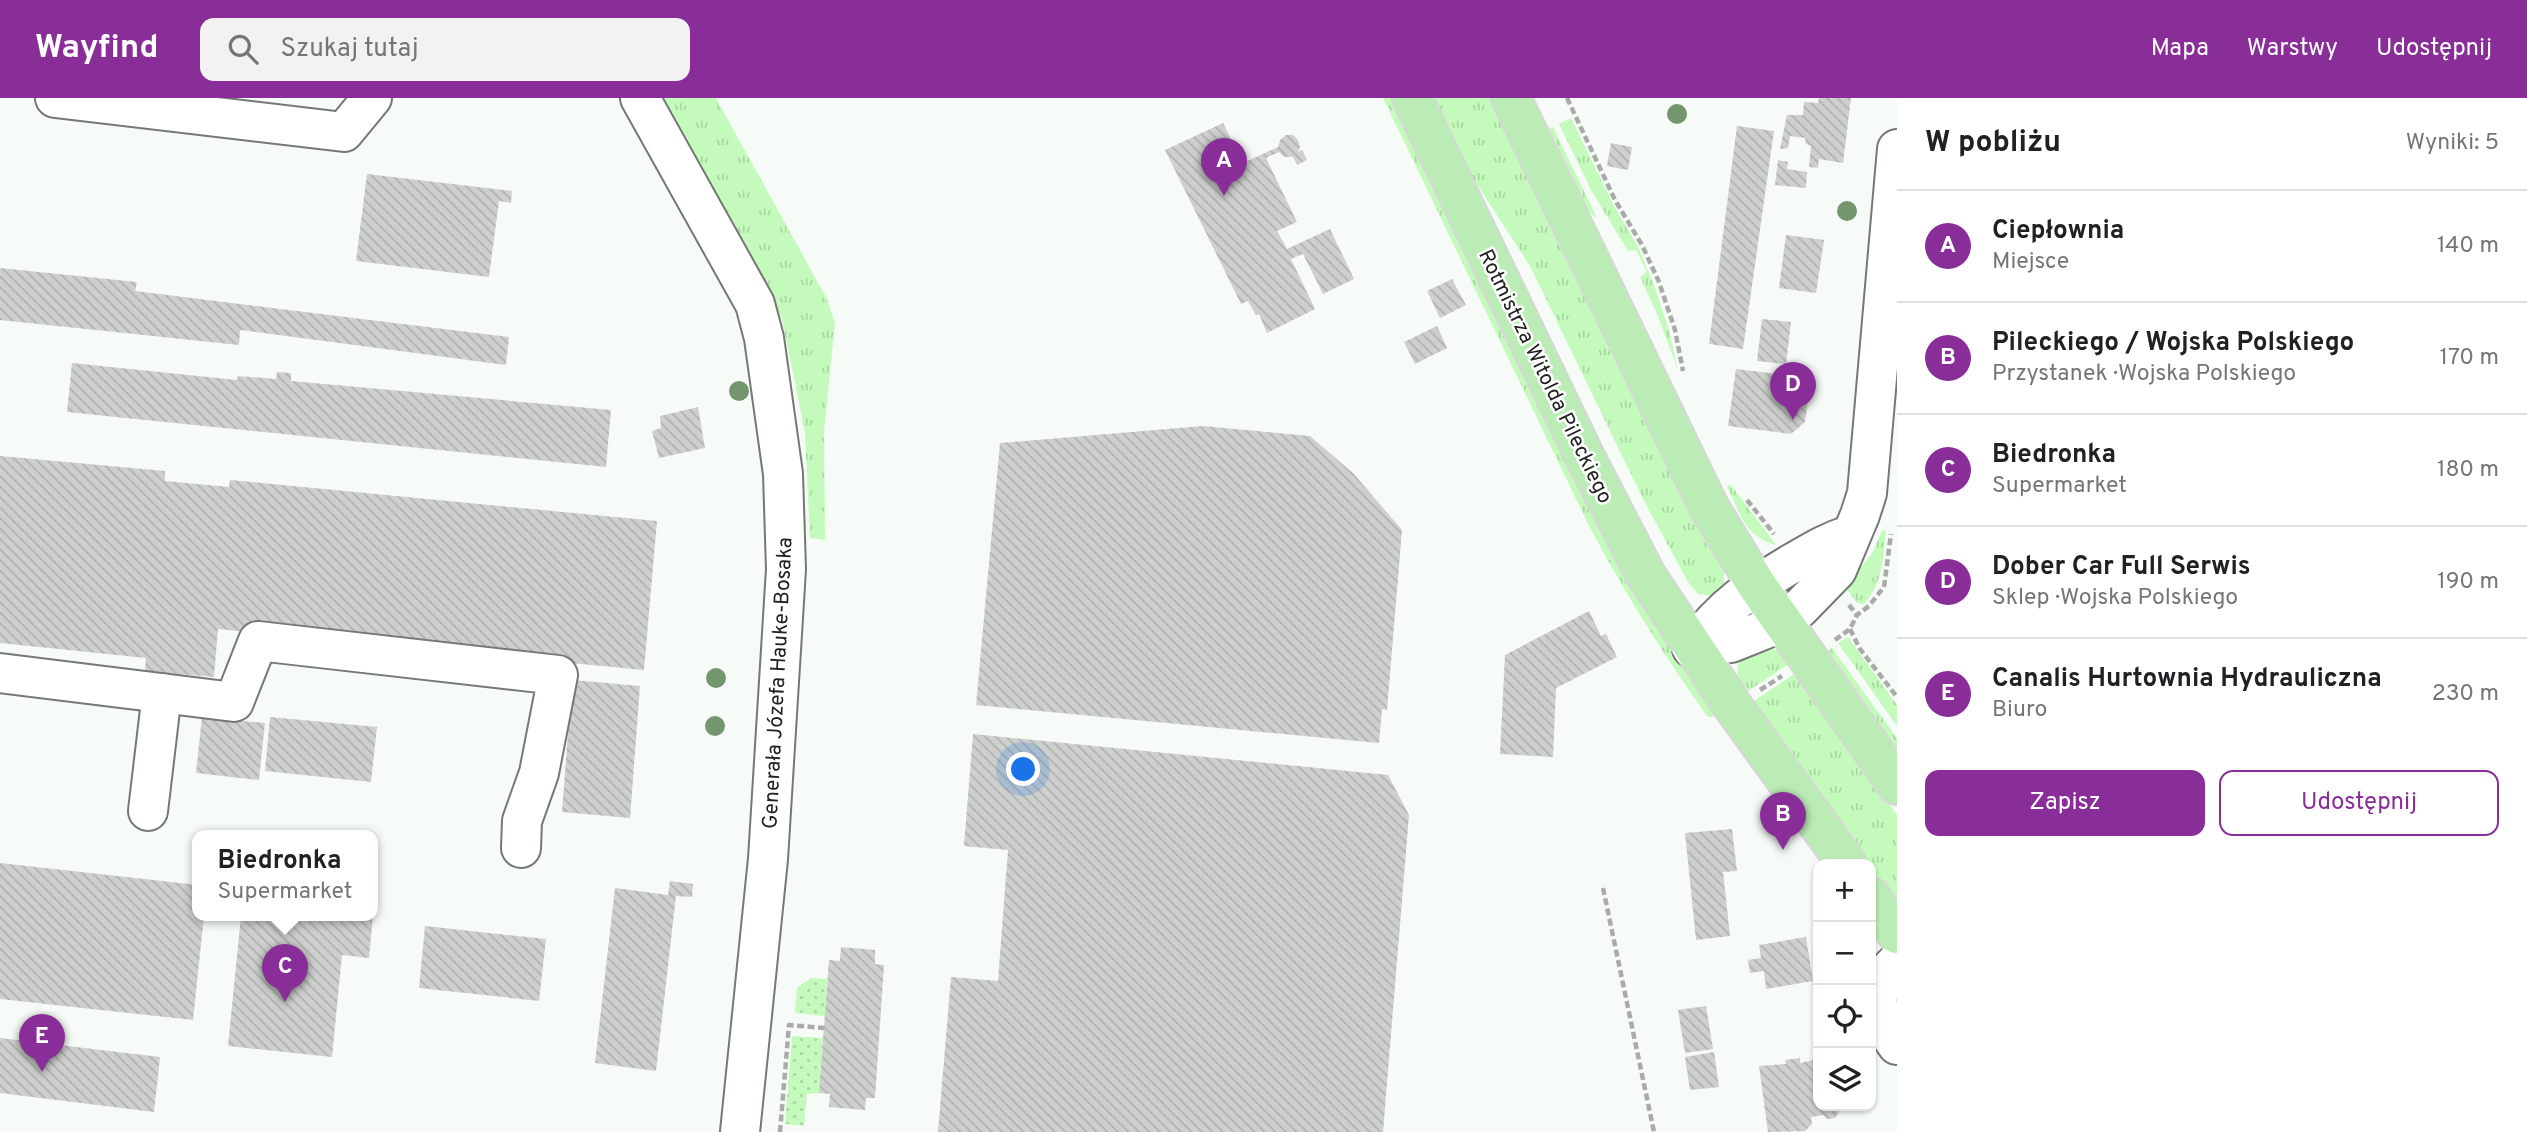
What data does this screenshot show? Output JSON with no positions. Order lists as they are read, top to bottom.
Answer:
{
  "streets": {
    "main road": ["Rotmistrza Witolda Pileckiego"],
    "street": ["Generała Józefa Hauke-Bosaka"]
  },
  "page": {
    "header": "Wayfind",
    "search": "Szukaj tutaj",
    "nav": ["Mapa", "Warstwy", "Udostępnij"],
    "heading": ["W pobliżu", "Wyniki: 5"],
    "pins": [
      "A",
      "D",
      "B",
      "C",
      "E"
    ],
    "list": [
      {
        "mark": "A",
        "name": "Ciepłownia",
        "note": "Miejsce",
        "value": "140 m"
      },
      {
        "mark": "B",
        "name": "Pileckiego / Wojska Polskiego",
        "note": "Przystanek · Wojska Polskiego",
        "value": "170 m"
      },
      {
        "mark": "C",
        "name": "Biedronka",
        "note": "Supermarket",
        "value": "180 m"
      },
      {
        "mark": "D",
        "name": "Dober Car Full Serwis",
        "note": "Sklep · Wojska Polskiego",
        "value": "190 m"
      },
      {
        "mark": "E",
        "name": "Canalis Hurtownia Hydrauliczna",
        "note": "Biuro",
        "value": "230 m"
      }
    ],
    "buttons": ["Zapisz", "Udostępnij"],
    "popup": ["Biedronka", "Supermarket"],
    "map_buttons": ["+", "−"]
  }
}
